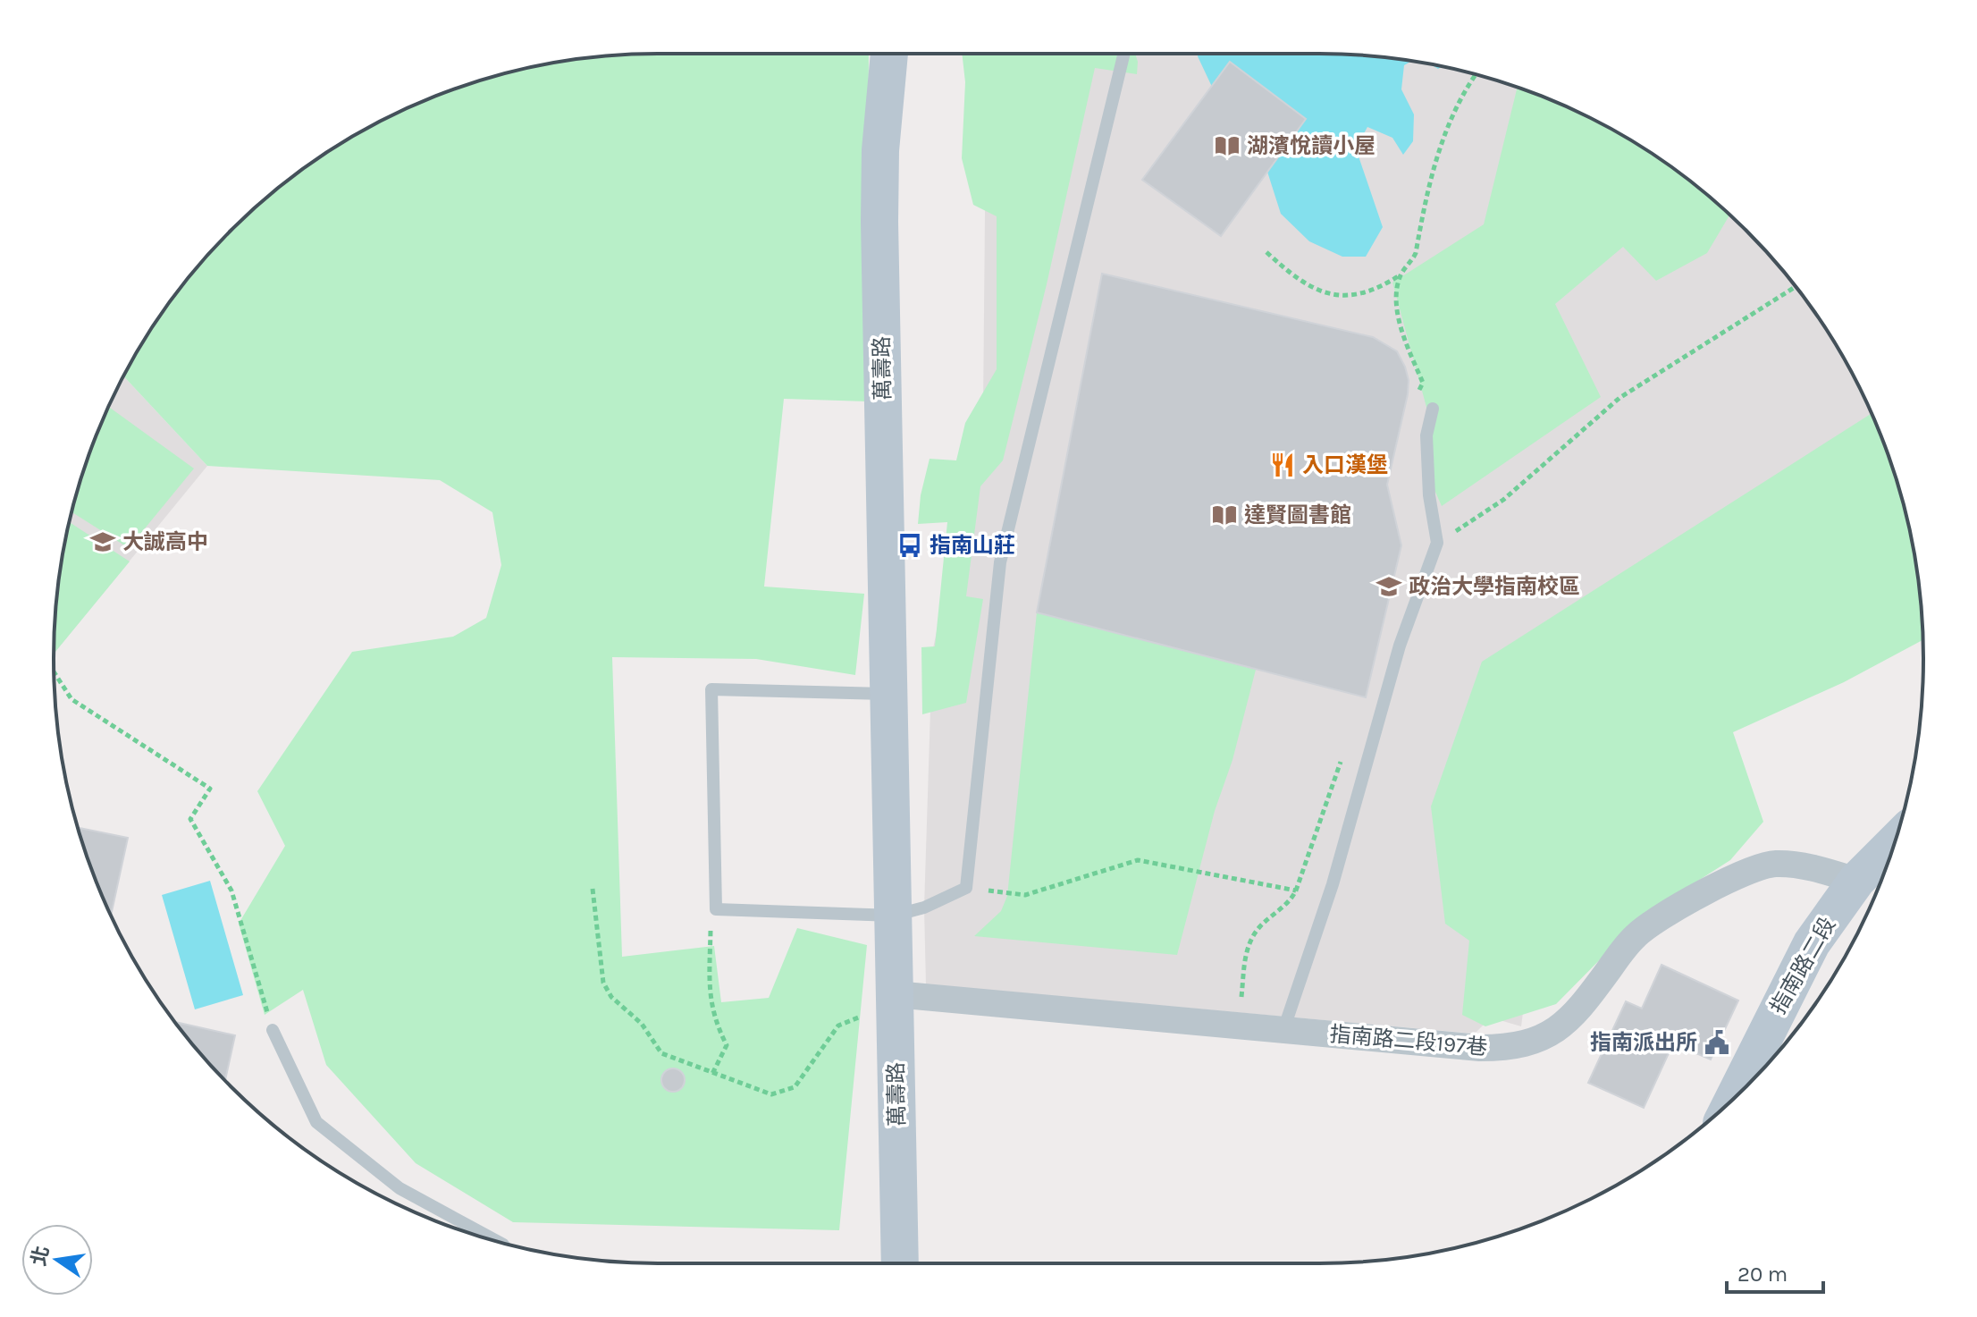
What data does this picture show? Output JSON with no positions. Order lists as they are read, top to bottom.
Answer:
{
  "streets": {
    "street": ["萬壽路", "指南路二段", "指南路二段197巷"]
  },
  "crossings": [
    ["萬壽路", "指南路二段197巷"],
    ["指南路二段", "指南路二段197巷"]
  ],
  "places": {
    "library": ["湖濱悅讀小屋", "達賢圖書館"],
    "restaurant": ["入口漢堡"],
    "school or university": ["大誠高中", "政治大學指南校區"],
    "bus stop": ["指南山莊"],
    "public building": ["指南派出所"]
  },
  "scale_bar": "20 m",
  "north": "left"
}
